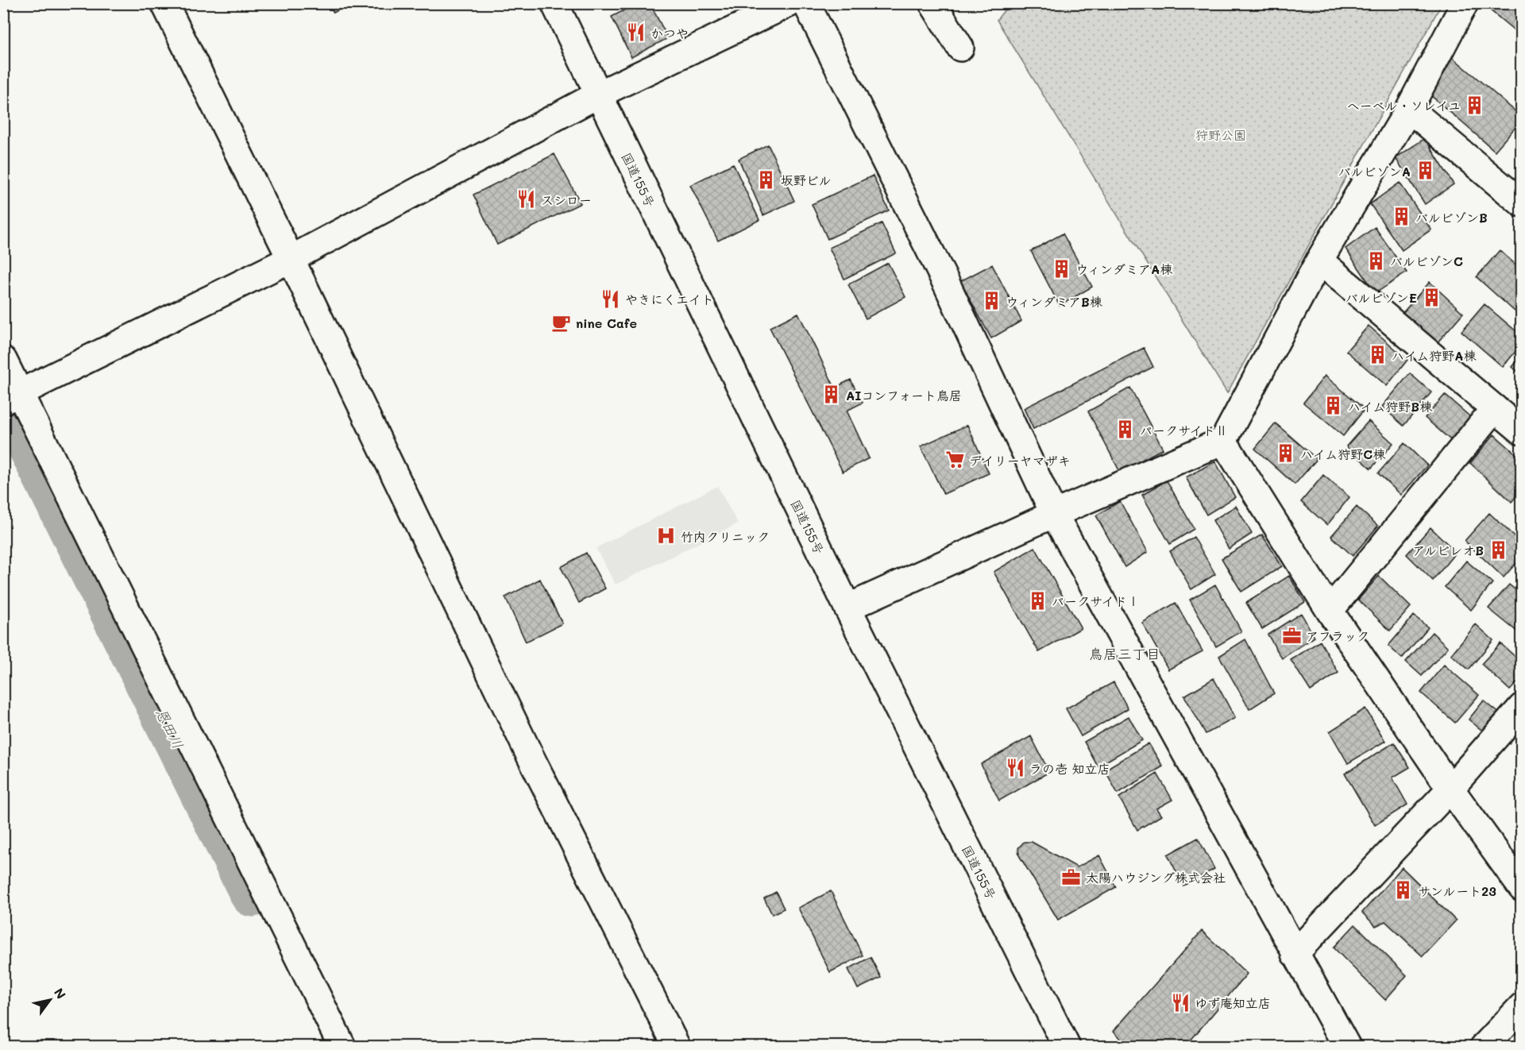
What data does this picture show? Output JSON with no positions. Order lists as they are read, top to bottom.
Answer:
{
  "streets": {
    "main road": ["国道155号"]
  },
  "districts": ["鳥居三丁目"],
  "water": ["恩田川"],
  "parks": ["狩野公園"],
  "places": {
    "restaurant": [
      "かつや",
      "スシロー",
      "やきにくエイト",
      "ラの壱 知立店",
      "ゆず庵知立店"
    ],
    "building": [
      "ヘーベル・ソレイユ",
      "バルビゾンA",
      "坂野ビル",
      "バルビゾンB",
      "バルビゾンC",
      "ウィンダミアA棟",
      "バルビゾンE",
      "ウィンダミアB棟",
      "ハイム狩野A棟",
      "AIコンフォート鳥居",
      "ハイム狩野B棟",
      "パークサイドⅡ",
      "ハイム狩野C棟",
      "アルビレオB",
      "パークサイドⅠ",
      "サンルート23"
    ],
    "cafe": ["nine Cafe"],
    "supermarket": ["デイリーヤマザキ"],
    "hospital": ["竹内クリニック"],
    "office": ["アフラック", "太陽ハウジング株式会社"]
  },
  "north": "top right"
}
